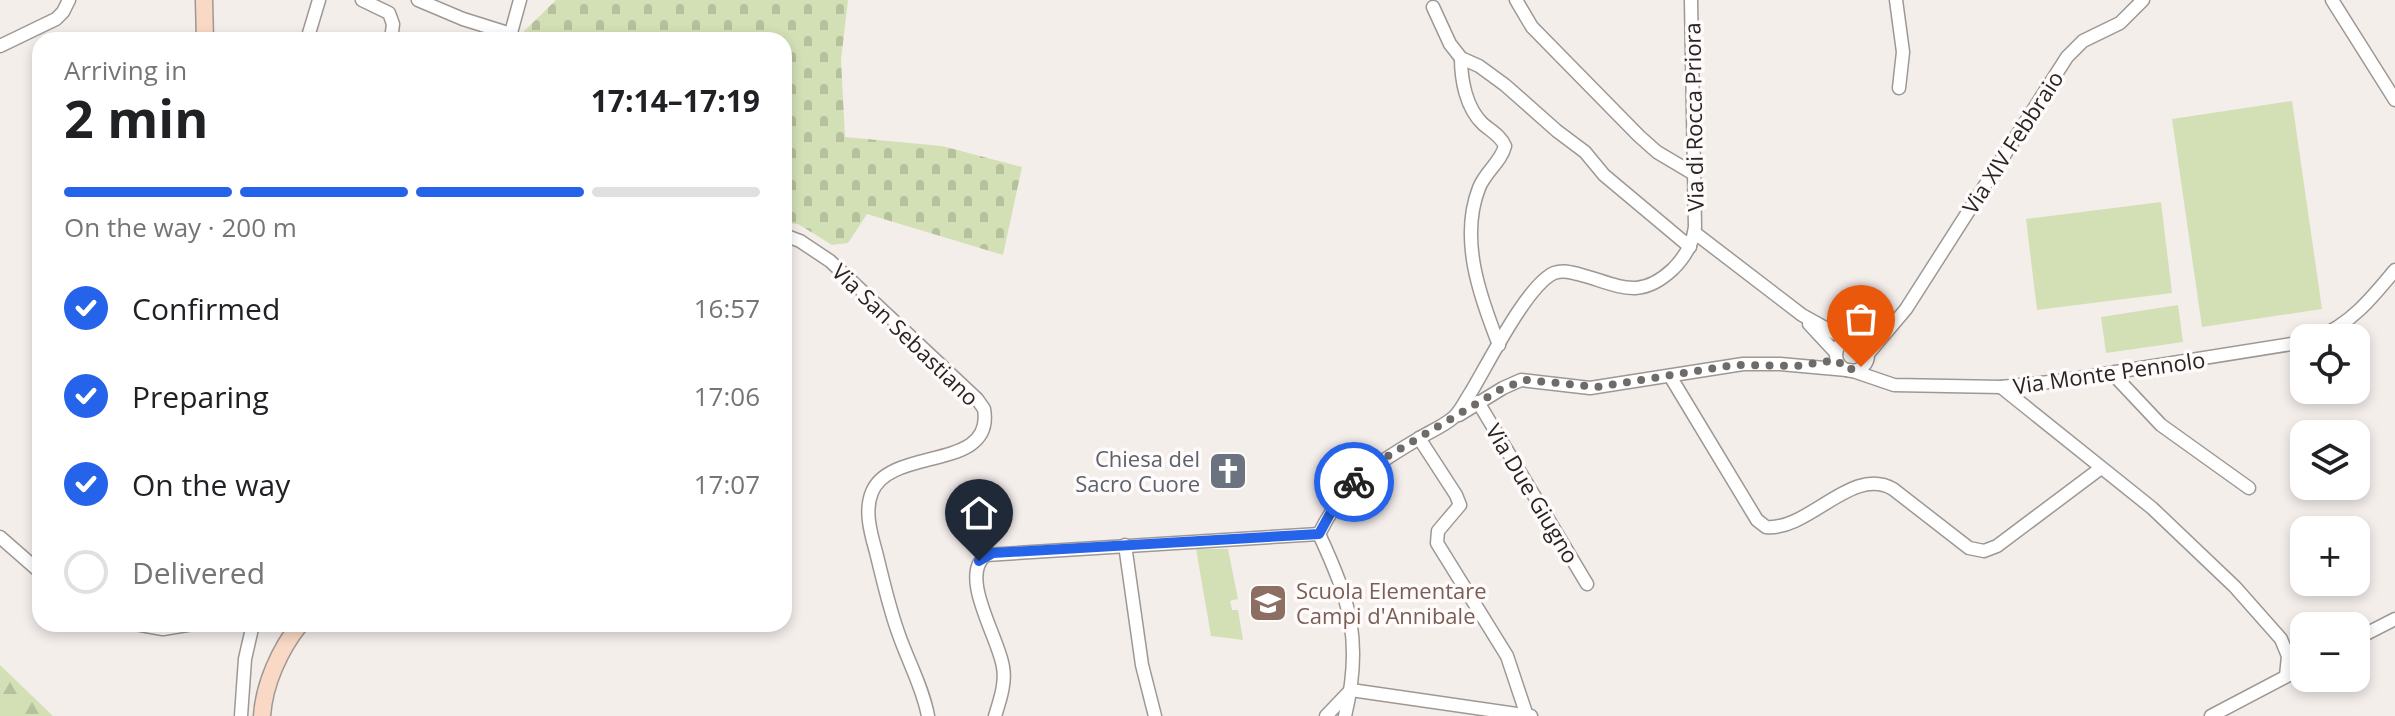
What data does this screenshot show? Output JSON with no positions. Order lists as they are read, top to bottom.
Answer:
{
  "streets": {
    "street": [
      "Via di Rocca Priora",
      "Via XIV Febbraio",
      "Via San Sebastiano",
      "Via Monte Pennolo",
      "Via Due Giugno"
    ]
  },
  "crossings": [
    ["Via di Rocca Priora", "Via Monte Pennolo"],
    ["Via XIV Febbraio", "Via Monte Pennolo"],
    ["Via Monte Pennolo", "Via Due Giugno"]
  ],
  "places": {
    "church": ["Chiesa del Sacro Cuore"],
    "school or university": ["Scuola Elementare Campi d'Annibale"]
  },
  "page": {
    "heading": ["2 min", "Arriving in", "17:14–17:19"],
    "bar": "On the way · 200 m",
    "list": [
      ["Confirmed", "16:57"],
      ["Preparing", "17:06"],
      ["On the way", "17:07"],
      "Delivered"
    ],
    "map_buttons": ["+", "−"]
  }
}
